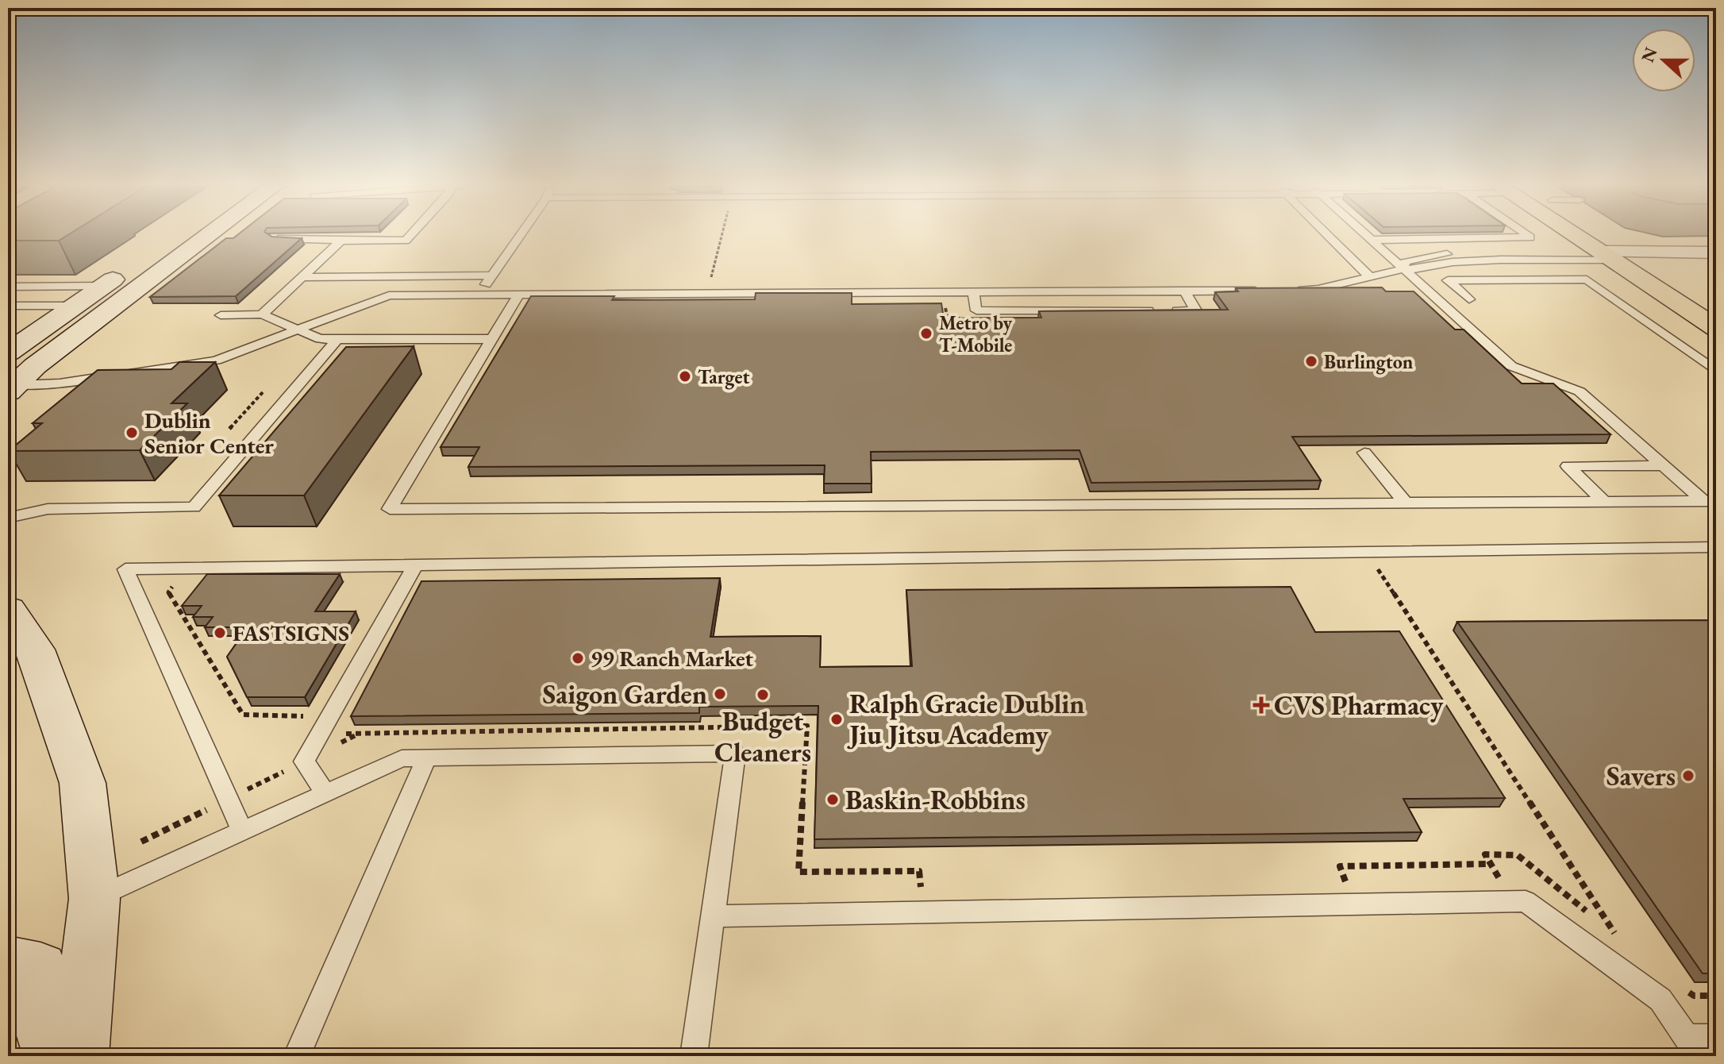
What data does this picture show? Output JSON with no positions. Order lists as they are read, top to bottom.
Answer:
{
  "places": {
    "other": [
      "Metro by T-Mobile",
      "Burlington",
      "Target",
      "Dublin Senior Center",
      "FASTSIGNS",
      "99 Ranch Market",
      "Saigon Garden",
      "Budget Cleaners",
      "Ralph Gracie Dublin Jiu Jitsu Academy",
      "Savers",
      "Baskin-Robbins"
    ],
    "health": ["CVS Pharmacy"]
  },
  "north": "left"
}
